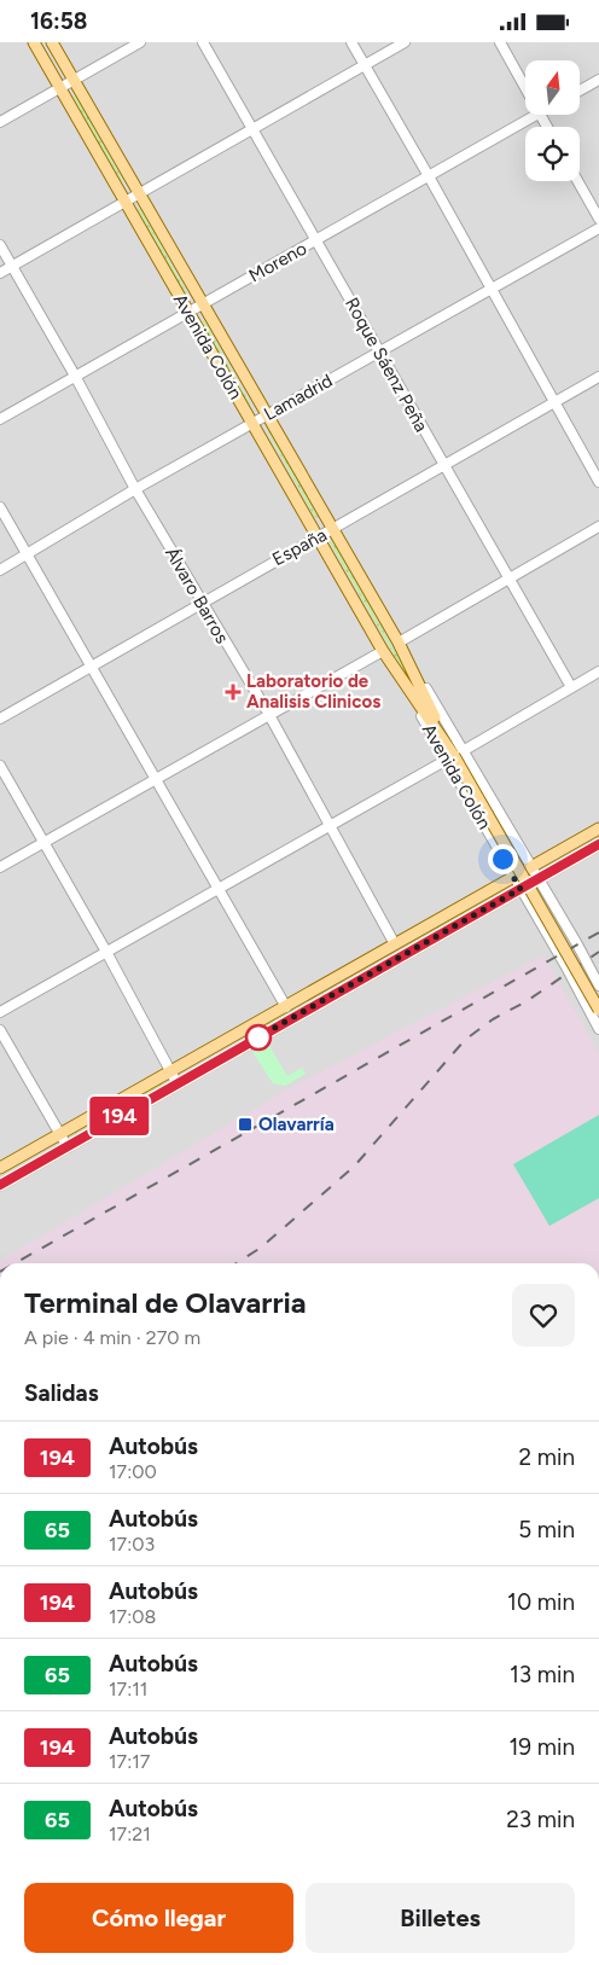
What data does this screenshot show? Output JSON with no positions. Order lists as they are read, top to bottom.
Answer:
{
  "streets": {
    "main road": ["Avenida Colón"],
    "street": [
      "Moreno",
      "Roque Sáenz Peña",
      "Lamadrid",
      "España",
      "Álvaro Barros"
    ]
  },
  "crossings": [
    ["Moreno", "Avenida Colón"],
    ["Moreno", "Roque Sáenz Peña"],
    ["Moreno", "Álvaro Barros"],
    ["Avenida Colón", "Lamadrid"],
    ["Avenida Colón", "España"],
    ["Roque Sáenz Peña", "Lamadrid"],
    ["Roque Sáenz Peña", "España"],
    ["Lamadrid", "Álvaro Barros"],
    ["España", "Álvaro Barros"]
  ],
  "places": {
    "health": ["Laboratorio de Analisis Clinicos"],
    "transit": ["Olavarría"]
  },
  "lines": ["bus line 194"],
  "north": "top",
  "page": {
    "status": "16:58",
    "on_map": "194",
    "heading": [
      ["Terminal de Olavarria", "A pie · 4 min · 270 m"],
      "Salidas"
    ],
    "list": [
      {
        "mark": "194",
        "name": "Autobús",
        "note": "17:00",
        "value": "2 min"
      },
      {
        "mark": "65",
        "name": "Autobús",
        "note": "17:03",
        "value": "5 min"
      },
      {
        "mark": "194",
        "name": "Autobús",
        "note": "17:08",
        "value": "10 min"
      },
      {
        "mark": "65",
        "name": "Autobús",
        "note": "17:11",
        "value": "13 min"
      },
      {
        "mark": "194",
        "name": "Autobús",
        "note": "17:17",
        "value": "19 min"
      },
      {
        "mark": "65",
        "name": "Autobús",
        "note": "17:21",
        "value": "23 min"
      }
    ],
    "buttons": ["Cómo llegar", "Billetes"]
  }
}
